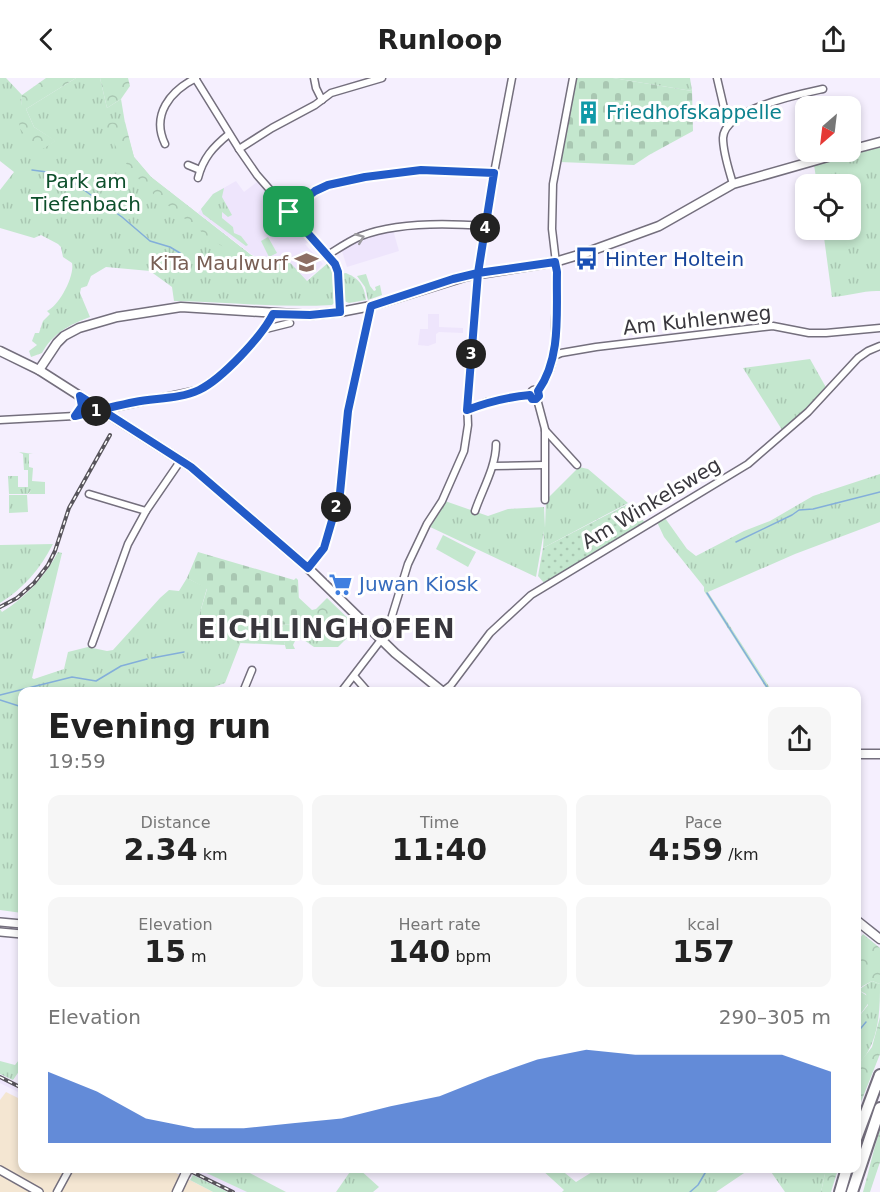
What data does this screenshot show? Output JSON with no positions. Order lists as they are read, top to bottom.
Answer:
{
  "streets": {
    "street": ["Am Kuhlenweg", "Am Winkelsweg"]
  },
  "districts": ["EICHLINGHOFEN"],
  "parks": ["Park am Tiefenbach"],
  "places": {
    "building": ["Friedhofskappelle"],
    "bus stop": ["Hinter Holtein"],
    "school or university": ["KiTa Maulwurf"],
    "supermarket": ["Juwan Kiosk"]
  },
  "north": "bottom left",
  "page": {
    "header": "Runloop",
    "pins": [
      "4",
      "3",
      "1",
      "2"
    ],
    "heading": ["Evening run", "19:59"],
    "stats": [
      ["Distance", "2.34 km"],
      ["Time", "11:40"],
      ["Pace", "4:59 /km"],
      ["Elevation", "15 m"],
      ["Heart rate", "140 bpm"],
      ["kcal", "157"]
    ],
    "chart": ["Elevation", "290–305 m"]
  }
}
